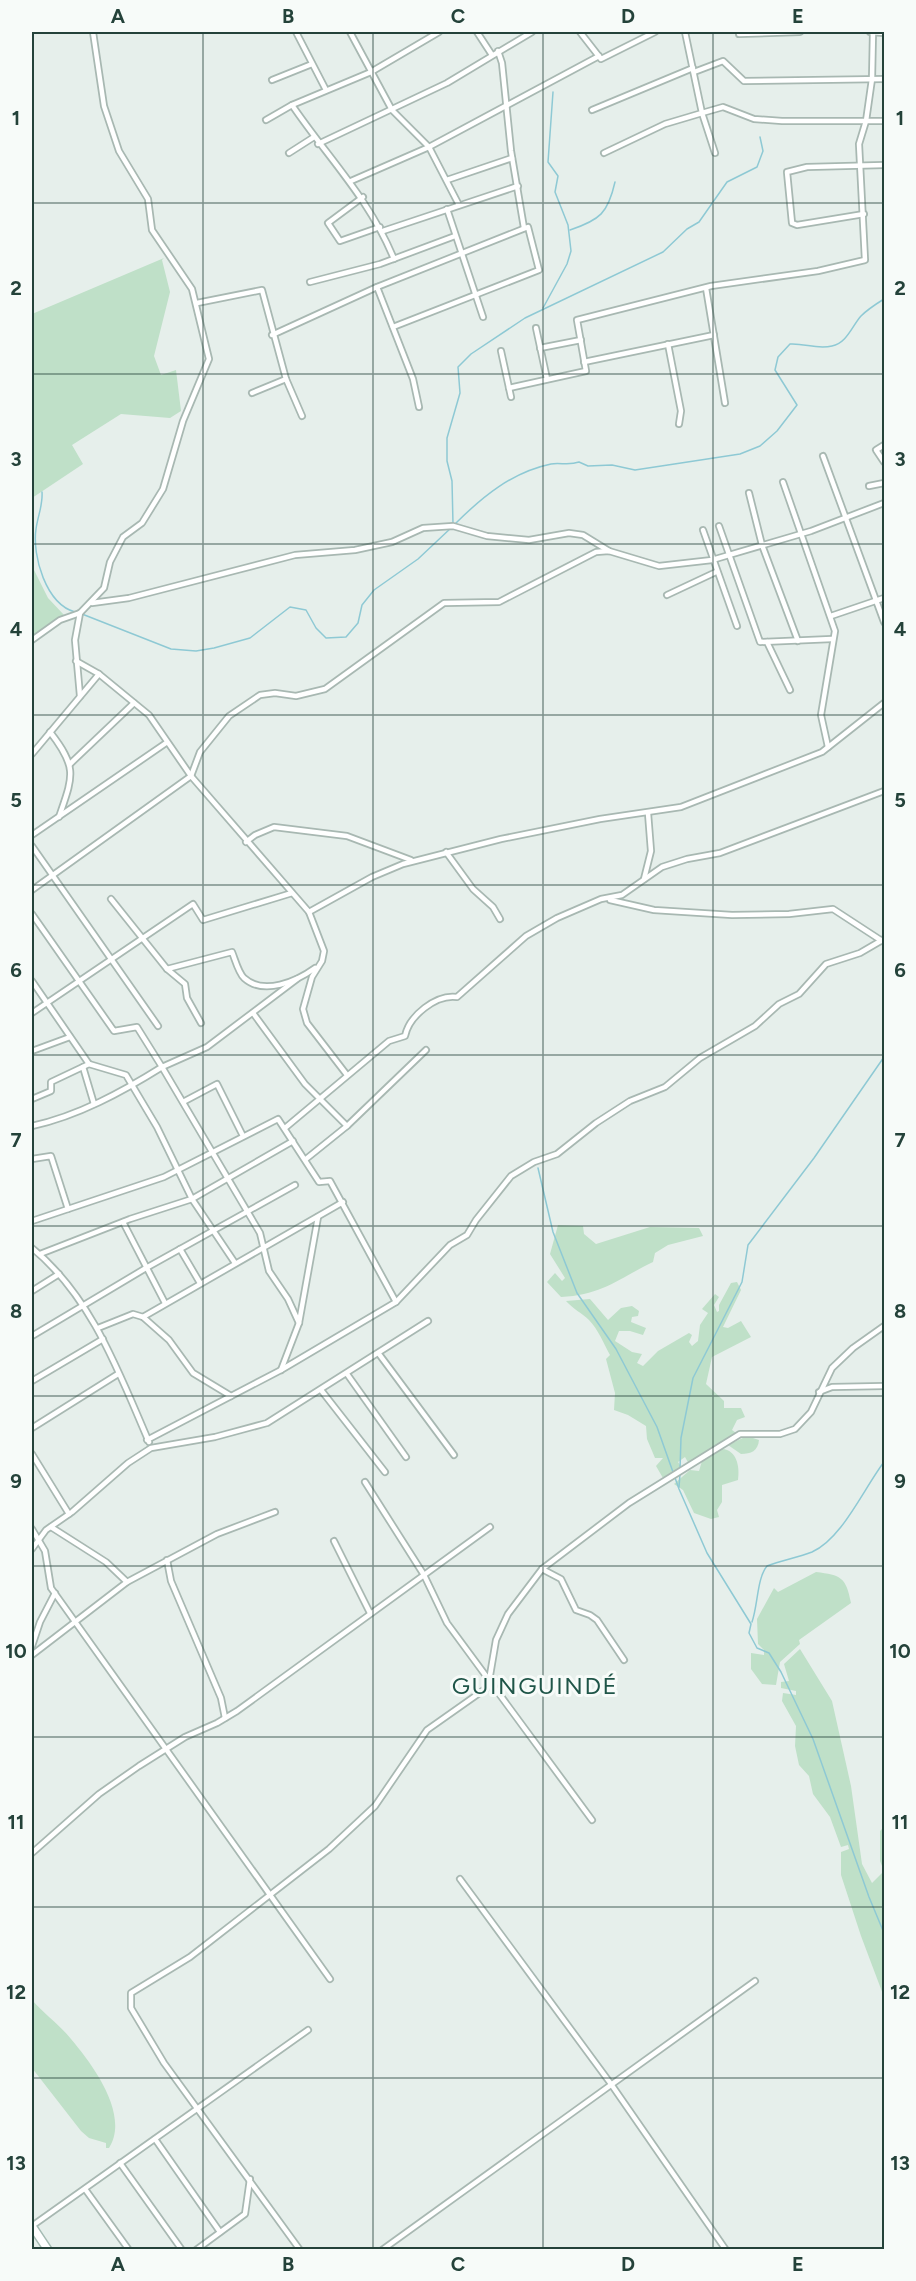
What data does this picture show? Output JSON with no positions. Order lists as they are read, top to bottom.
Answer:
{
  "districts": ["GUINGUINDÉ"],
  "grid": {
    "columns": [
      "A",
      "B",
      "C",
      "D",
      "E"
    ],
    "rows": [
      "1",
      "2",
      "3",
      "4",
      "5",
      "6",
      "7",
      "8",
      "9",
      "10",
      "11",
      "12",
      "13"
    ]
  }
}
